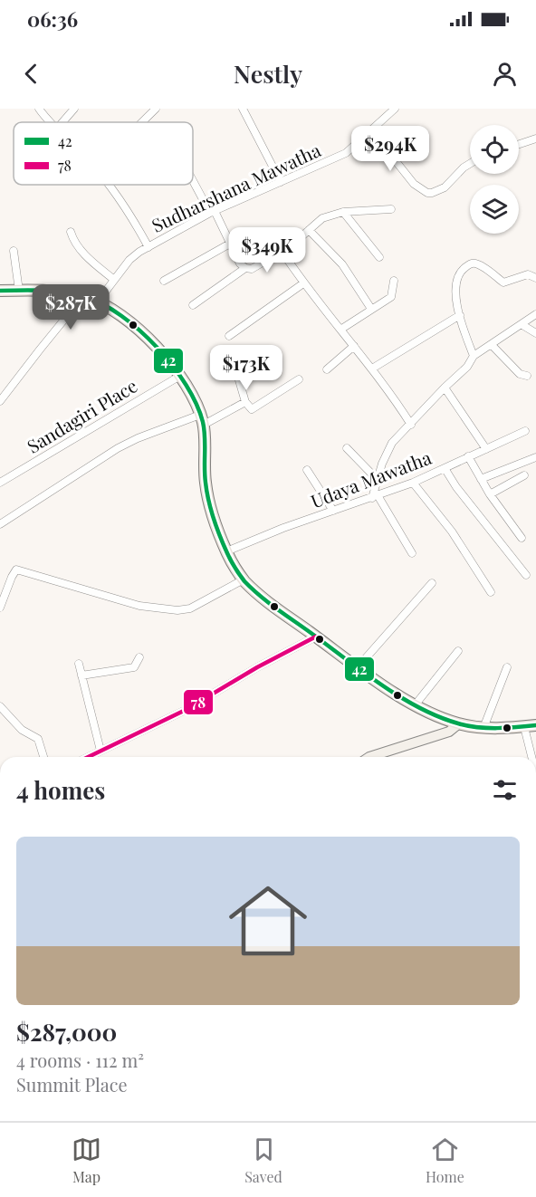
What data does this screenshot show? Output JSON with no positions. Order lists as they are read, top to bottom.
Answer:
{
  "streets": {
    "street": ["Sudharshana Mawatha", "Sandagiri Place", "Udaya Mawatha"]
  },
  "lines": ["transit line 42", "transit line 78"],
  "legend": ["42", "78"],
  "page": {
    "status": "06:36",
    "header": "Nestly",
    "price": [
      "$294K",
      "$349K",
      "$287K",
      "$173K"
    ],
    "heading": "4 homes",
    "list": [
      {
        "name": "$287,000",
        "note": "4 rooms · 112 m² · Summit Place"
      }
    ],
    "tabs": ["Map", "Saved", "Home"]
  }
}
